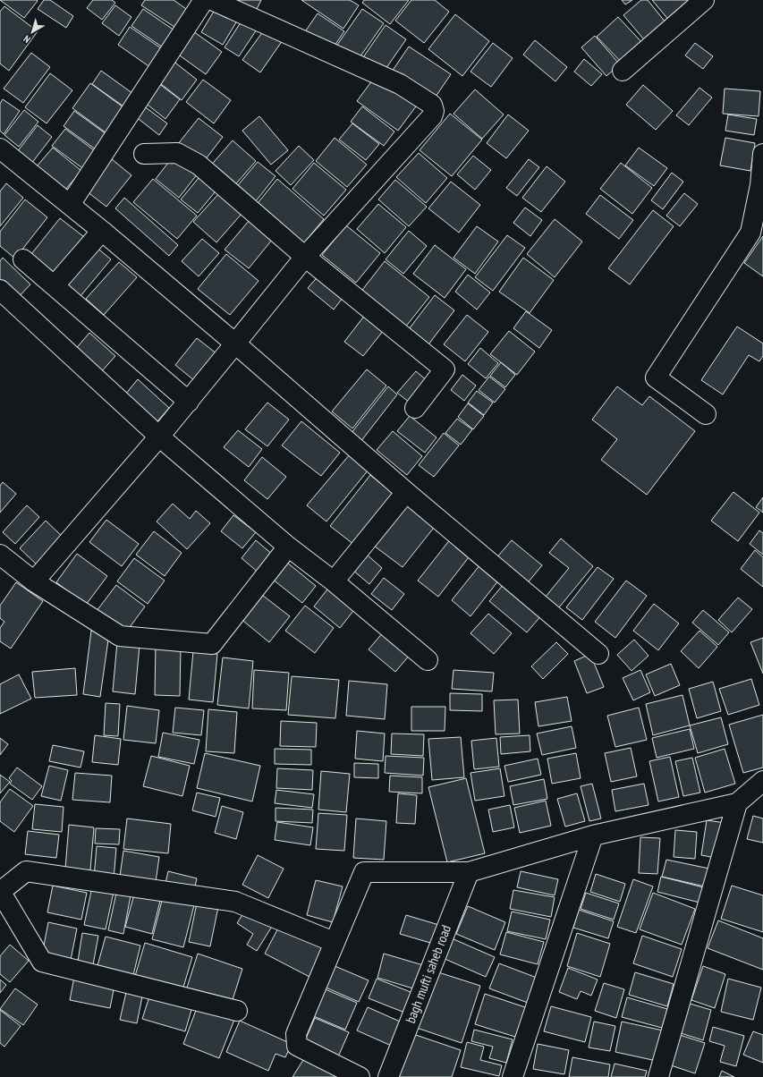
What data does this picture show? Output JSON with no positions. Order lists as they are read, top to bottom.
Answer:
{
  "streets": {
    "street": ["bagh mufti saheb road"]
  },
  "north": "bottom left"
}
